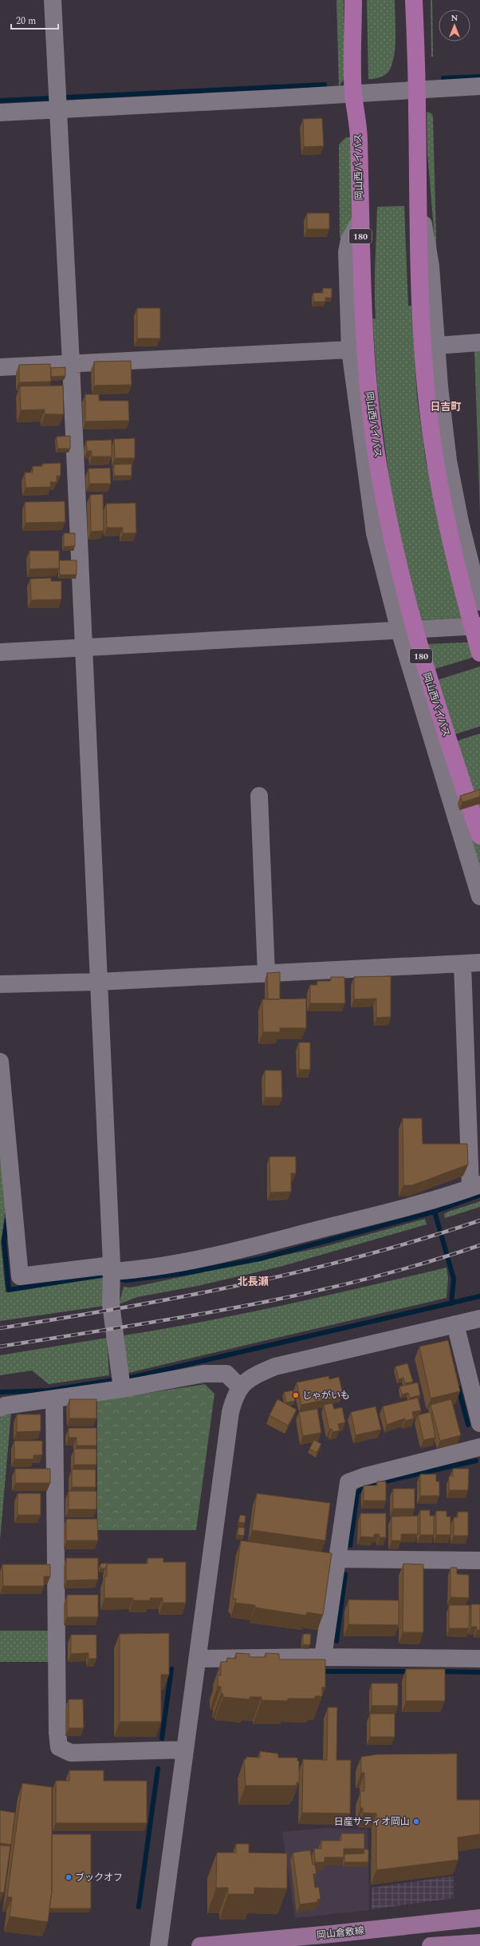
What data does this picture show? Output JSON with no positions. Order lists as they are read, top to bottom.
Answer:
{
  "streets": {
    "highway": ["岡山西バイパス", "180"],
    "main road": ["岡山倉敷線"]
  },
  "districts": ["日吉町", "北長瀬"],
  "places": ["じゃがいも", "日産サティオ岡山", "ブックオフ"],
  "scale_bar": "20 m",
  "north": "top"
}
